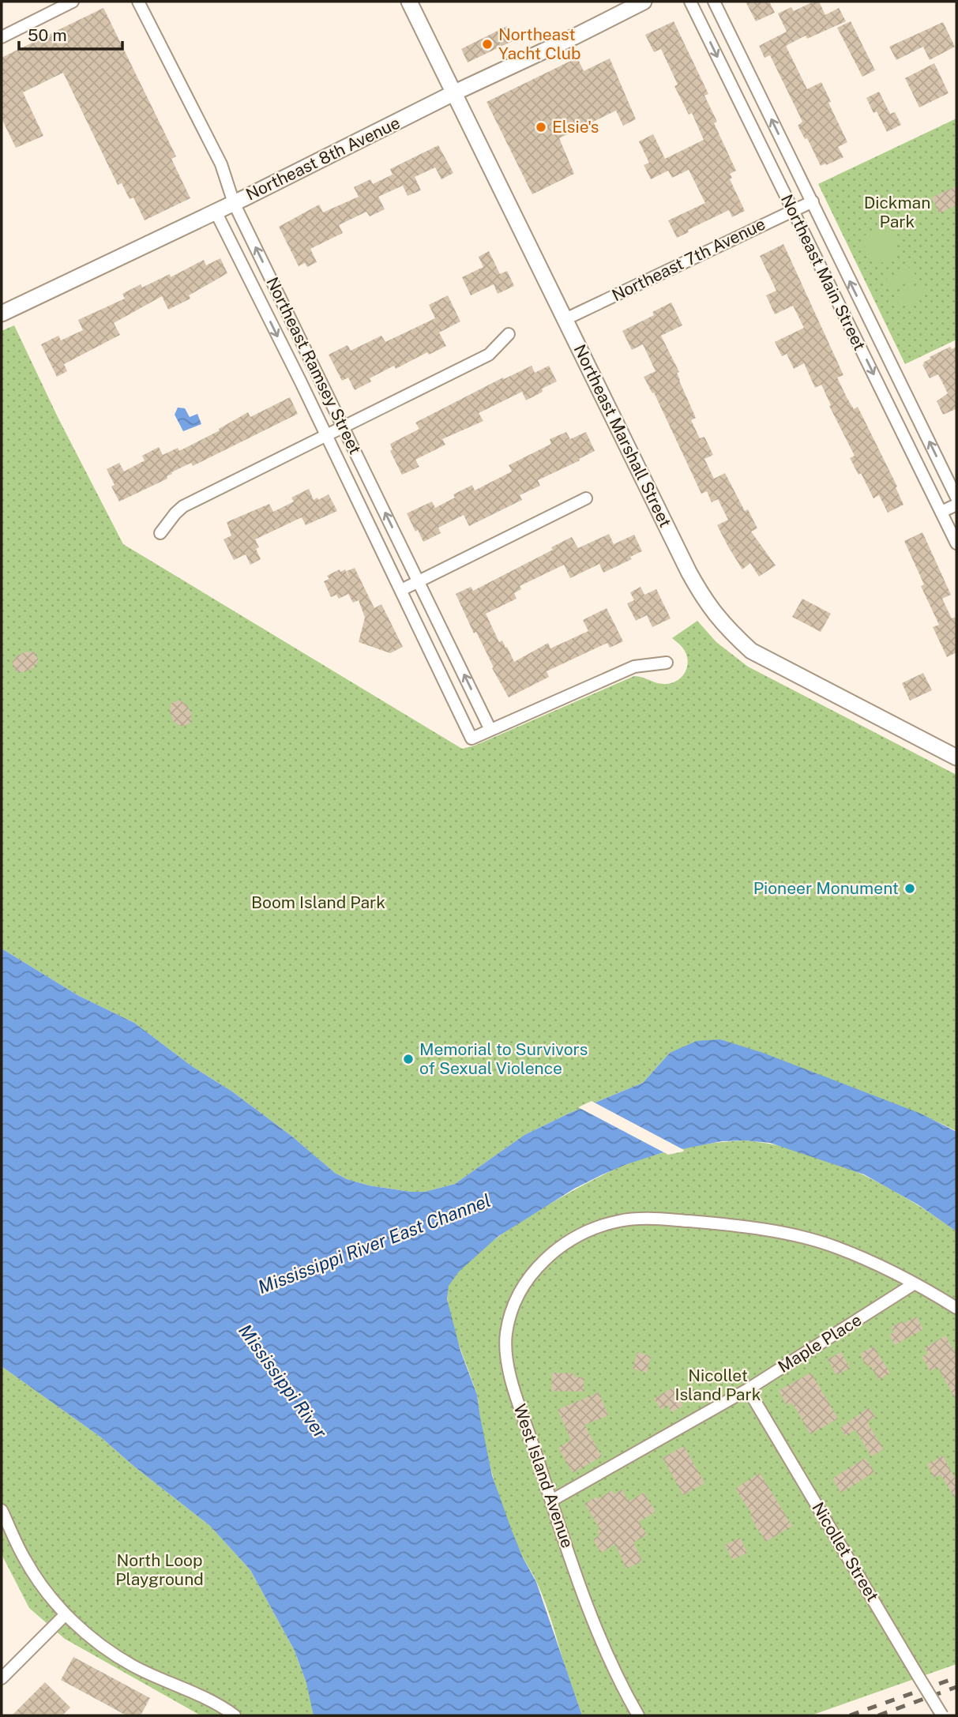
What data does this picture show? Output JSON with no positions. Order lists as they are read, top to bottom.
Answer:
{
  "streets": {
    "street": [
      "Northeast 8th Avenue",
      "Northeast 7th Avenue",
      "Northeast Main Street",
      "Northeast Ramsey Street",
      "Northeast Marshall Street",
      "Maple Place",
      "West Island Avenue",
      "Nicollet Street"
    ]
  },
  "crossings": [
    ["Northeast 8th Avenue", "Northeast Ramsey Street"],
    ["Northeast 8th Avenue", "Northeast Marshall Street"],
    ["Northeast 7th Avenue", "Northeast Main Street"],
    ["Northeast 7th Avenue", "Northeast Marshall Street"],
    ["Maple Place", "West Island Avenue"],
    ["Maple Place", "Nicollet Street"]
  ],
  "water": ["Mississippi River East Channel", "Mississippi River"],
  "parks": [
    "Dickman Park",
    "Boom Island Park",
    "Nicollet Island Park",
    "North Loop Playground"
  ],
  "places": [
    "Northeast Yacht Club",
    "Elsie's",
    "Pioneer Monument",
    "Memorial to Survivors of Sexual Violence"
  ],
  "scale_bar": "50 m"
}
